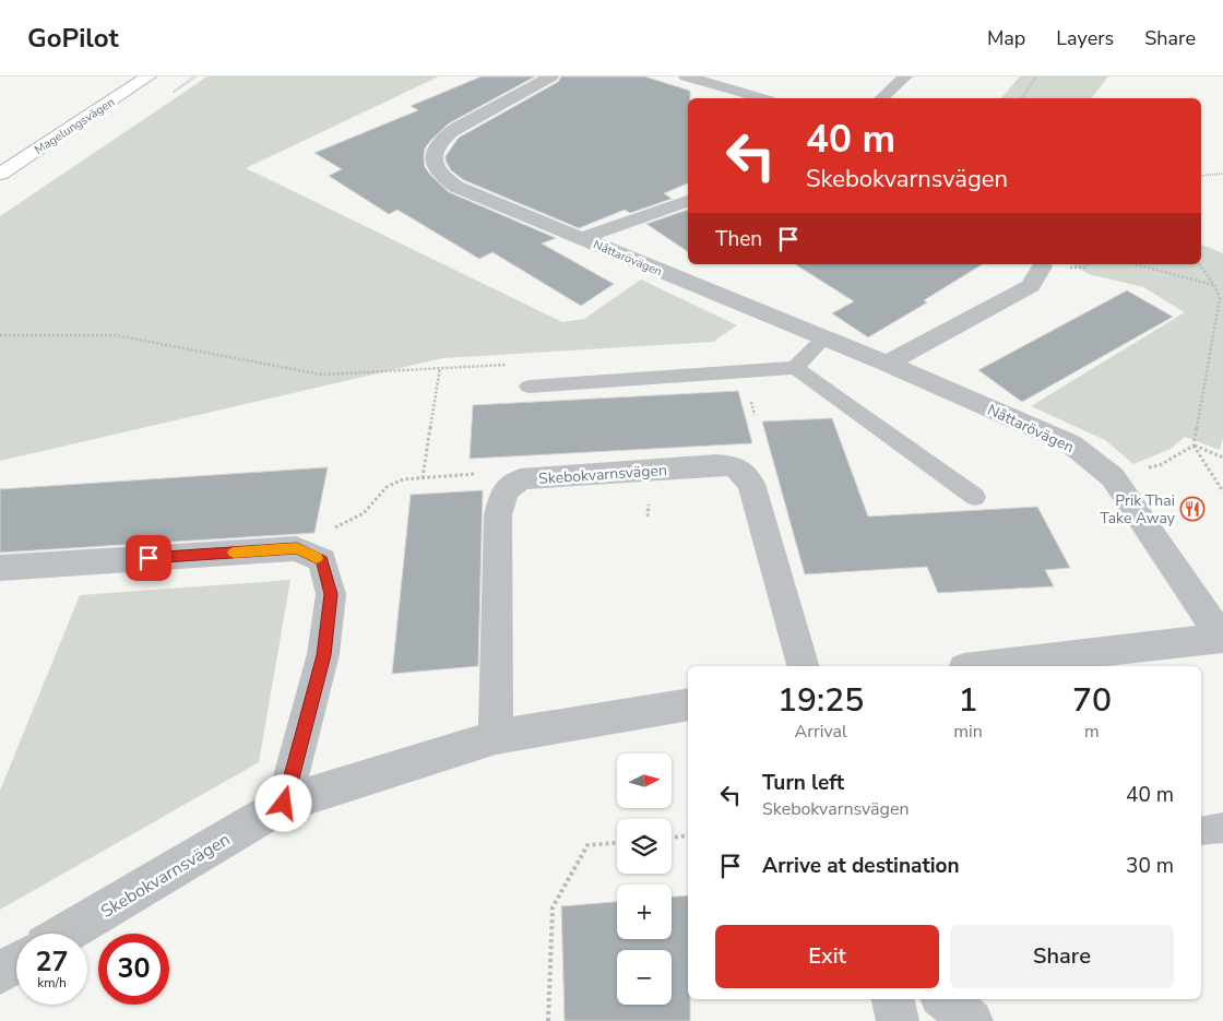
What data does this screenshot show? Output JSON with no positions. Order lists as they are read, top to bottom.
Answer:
{
  "streets": {
    "main road": ["Magelungsvägen"],
    "street": ["Nåttarövägen", "Skebokvarnsvägen"]
  },
  "places": {
    "restaurant": ["Prik Thai Take Away"]
  },
  "north": "right",
  "page": {
    "header": "GoPilot",
    "nav": ["Map", "Layers", "Share"],
    "turn": ["40 m", "Skebokvarnsvägen"],
    "then": "Then",
    "eta": [
      "19:25",
      "Arrival",
      "1",
      "min",
      "70",
      "m"
    ],
    "map_buttons": ["+", "−"],
    "list": [
      {
        "name": "Turn left",
        "note": "Skebokvarnsvägen",
        "value": "40 m"
      },
      {
        "name": "Arrive at destination",
        "value": "30 m"
      }
    ],
    "buttons": ["Exit", "Share"],
    "speed": "27 km/h",
    "limit": "30"
  }
}
